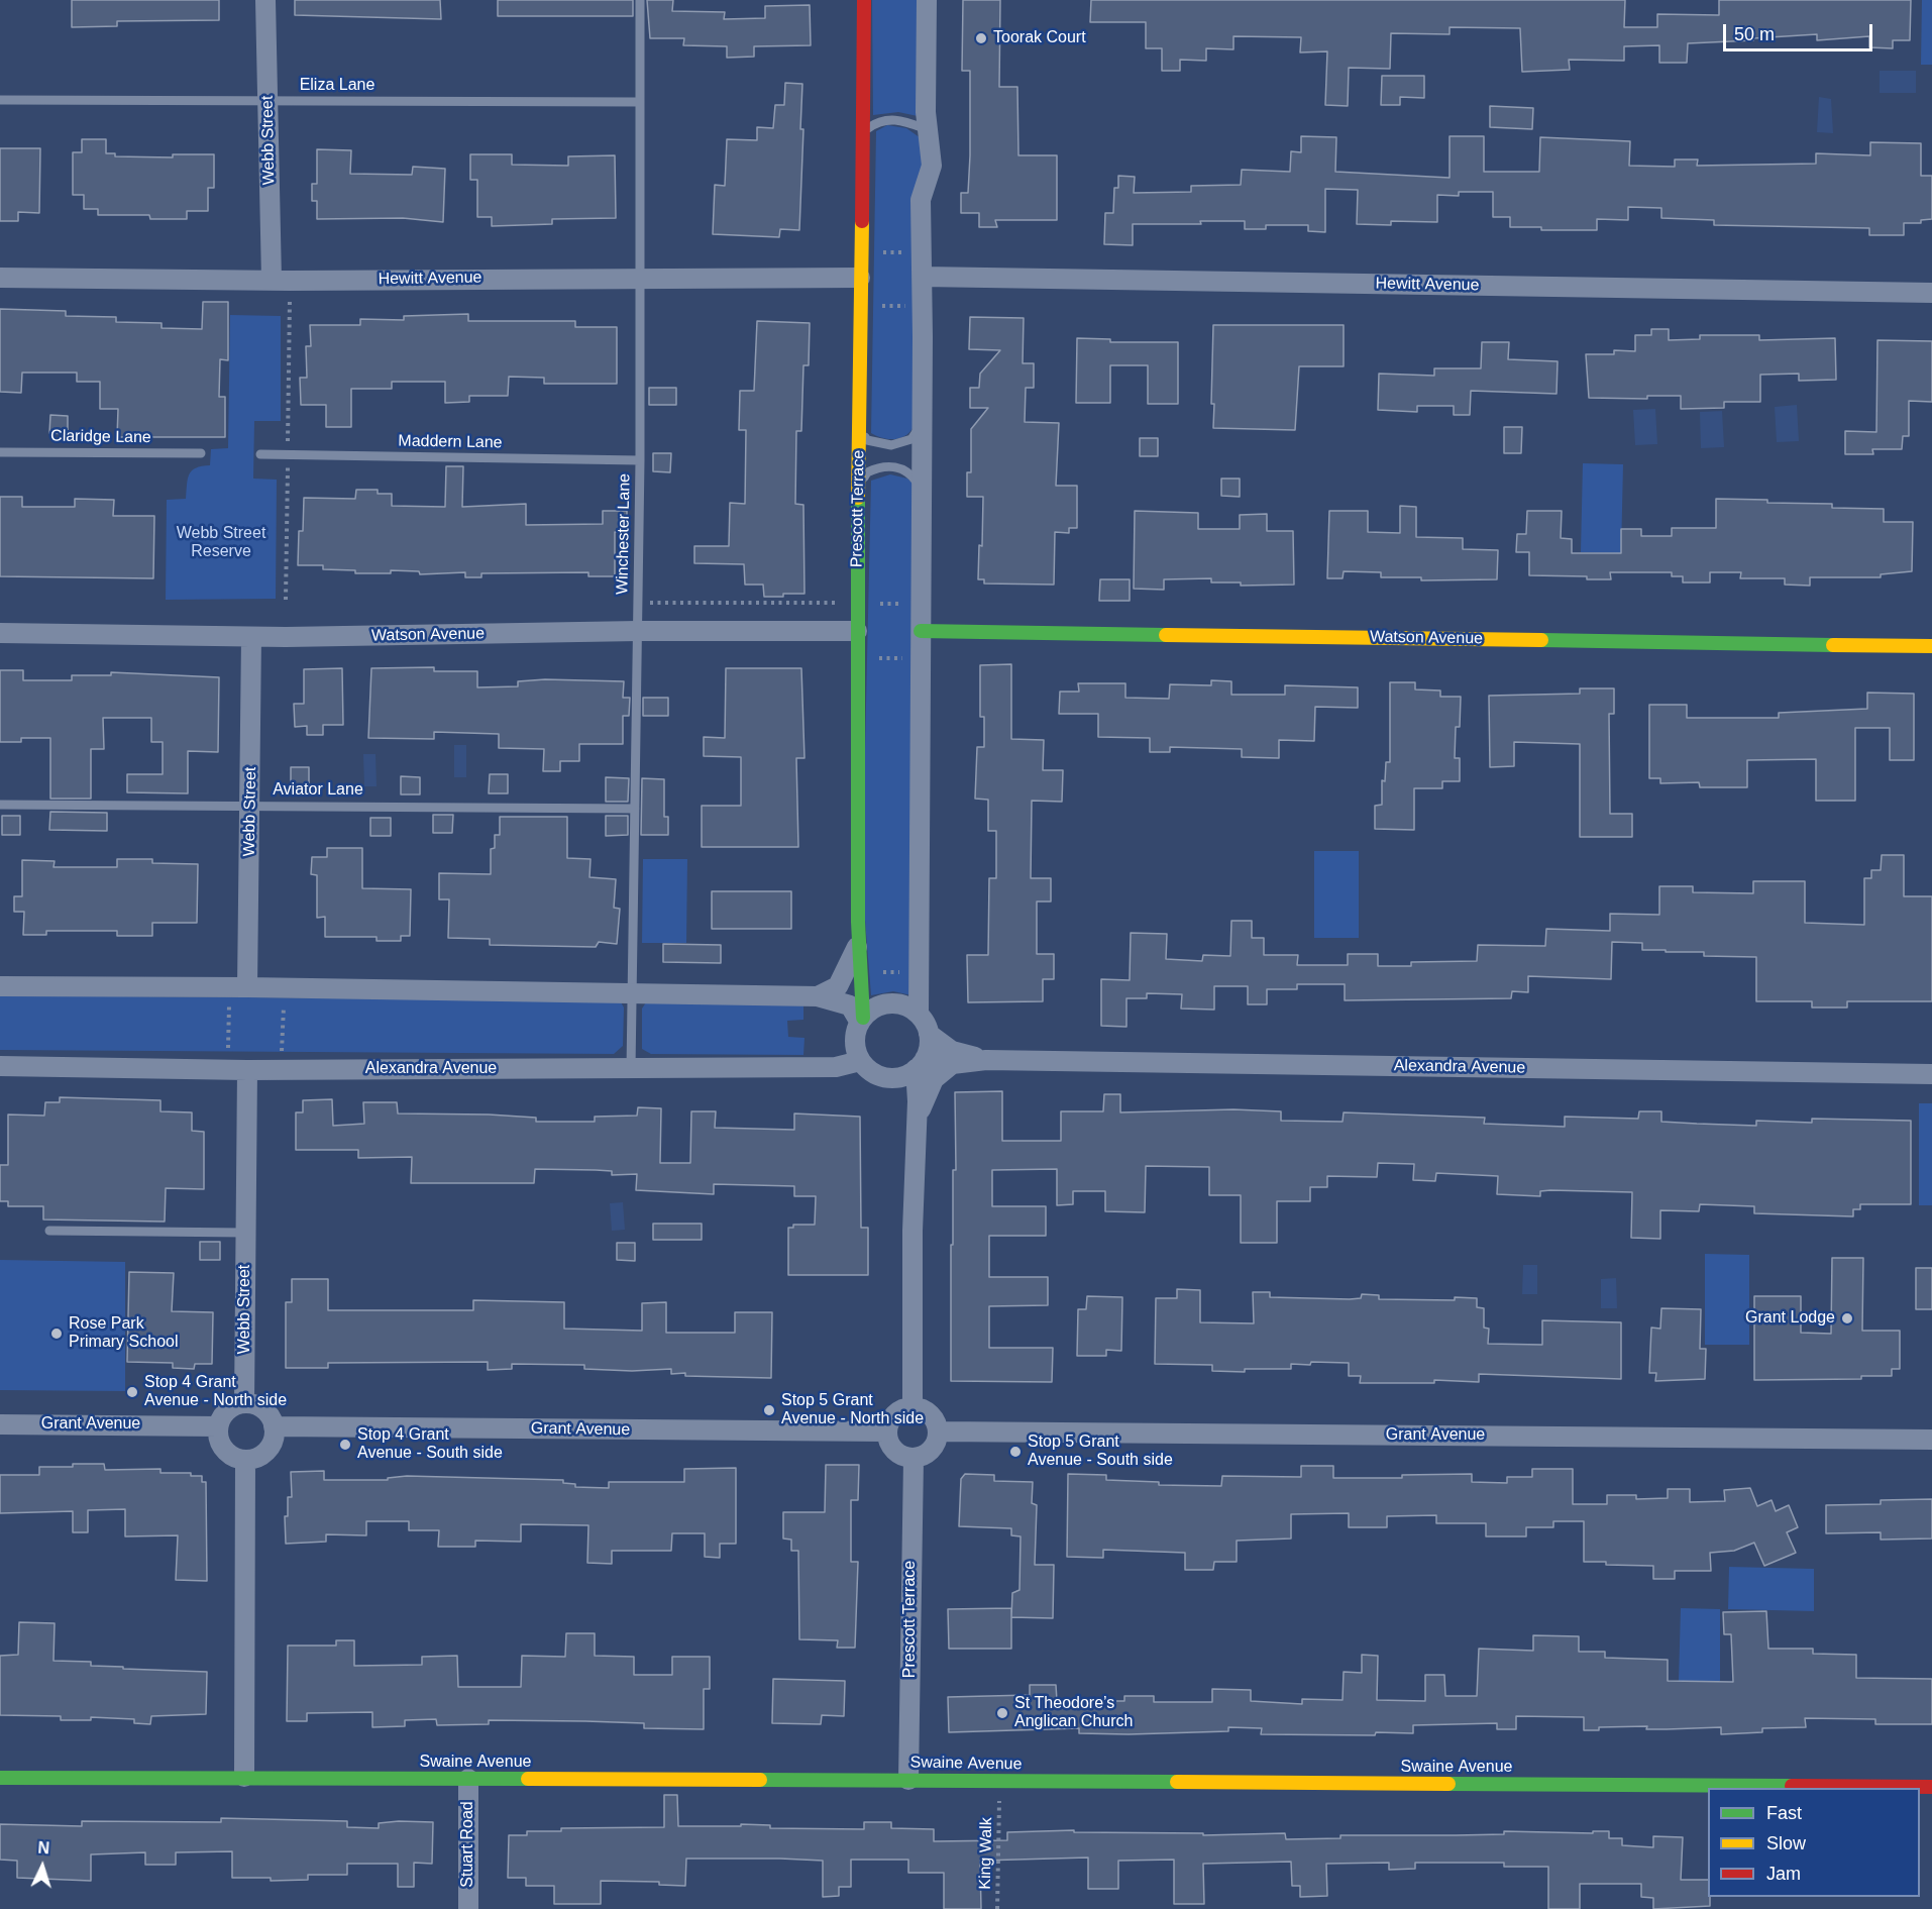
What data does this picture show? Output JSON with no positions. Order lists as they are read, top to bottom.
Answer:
{
  "streets": {
    "street": [
      "Webb Street",
      "Hewitt Avenue",
      "Prescott Terrace",
      "Watson Avenue",
      "Alexandra Avenue",
      "Grant Avenue",
      "Swaine Avenue",
      "Stuart Road"
    ],
    "lane": [
      "Eliza Lane",
      "Claridge Lane",
      "Maddern Lane",
      "Winchester Lane",
      "Aviator Lane"
    ],
    "path": ["King Walk"]
  },
  "crossings": [
    ["Eliza Lane", "Webb Street"],
    ["Eliza Lane", "Winchester Lane"],
    ["Webb Street", "Hewitt Avenue"],
    ["Webb Street", "Watson Avenue"],
    ["Webb Street", "Aviator Lane"],
    ["Webb Street", "Alexandra Avenue"],
    ["Webb Street", "Grant Avenue"],
    ["Hewitt Avenue", "Prescott Terrace"],
    ["Hewitt Avenue", "Winchester Lane"],
    ["Maddern Lane", "Winchester Lane"],
    ["Prescott Terrace", "Watson Avenue"],
    ["Prescott Terrace", "Alexandra Avenue"],
    ["Prescott Terrace", "Grant Avenue"],
    ["Prescott Terrace", "Swaine Avenue"],
    ["Winchester Lane", "Watson Avenue"],
    ["Winchester Lane", "Aviator Lane"],
    ["Winchester Lane", "Alexandra Avenue"],
    ["Swaine Avenue", "Stuart Road"]
  ],
  "parks": ["Webb Street Reserve"],
  "places": [
    "Toorak Court",
    "Grant Lodge",
    "Rose Park Primary School",
    "Stop 4 Grant Avenue - North side",
    "Stop 5 Grant Avenue - North side",
    "Stop 4 Grant Avenue - South side",
    "Stop 5 Grant Avenue - South side",
    "St Theodore’s Anglican Church"
  ],
  "legend": ["Fast", "Slow", "Jam"],
  "scale_bar": "50 m",
  "north": "top"
}
